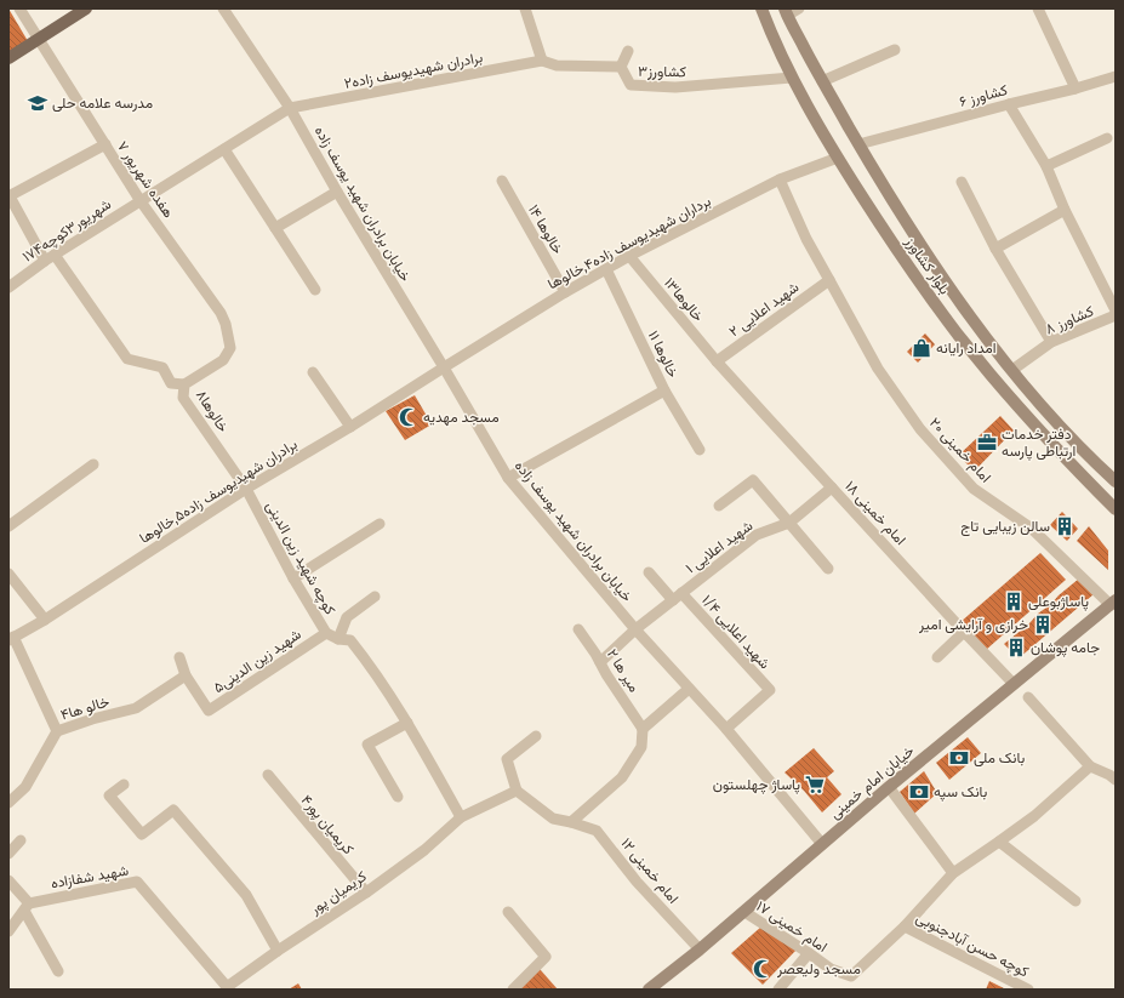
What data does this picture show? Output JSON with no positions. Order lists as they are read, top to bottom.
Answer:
{
  "streets": {
    "main road": ["بلوار کشاورز", "خیابان امام خمینی"],
    "street": [
      "برادران شهیدیوسف زاده۲",
      "کشاورز۳",
      "کشاورز ۶",
      "هفده شهریور ۷",
      "خیابان برادران شهید یوسف زاده",
      "خالوها ۱۴",
      "۱۷شهریور۳کوچه۴",
      "برداران شهیدیوسف زاده۴,خالوها",
      "خالوها۱۳",
      "شهید اعلایی ۲",
      "کشاورز ۸",
      "خالوها ۱۱",
      "خالوها۸",
      "امام خمینی ۲۰",
      "برادران شهیدیوسف زاده۵,خالوها",
      "امام خمینی ۱۸",
      "شهید اعلایی ۱",
      "کوچه شهید زین الدینی",
      "شهید اعلایی ۱/۴",
      "شهید زین الدینی۵",
      "میر ها ۲",
      "خالو ها۴",
      "کریمیان پور۴",
      "امام خمینی ۱۲",
      "شهید شفازاده",
      "کریمیان پور",
      "امام خمینی ۱۷",
      "کوچه حسن آبادجنوبی"
    ]
  },
  "crossings": [
    ["برادران شهیدیوسف زاده۲", "کشاورز۳"],
    ["برادران شهیدیوسف زاده۲", "خیابان برادران شهید یوسف زاده"],
    ["برادران شهیدیوسف زاده۲", "۱۷شهریور۳کوچه۴"],
    ["کشاورز۳", "بلوار کشاورز"],
    ["کشاورز ۶", "بلوار کشاورز"],
    ["هفده شهریور ۷", "۱۷شهریور۳کوچه۴"],
    ["هفده شهریور ۷", "خالوها۸"],
    ["خیابان برادران شهید یوسف زاده", "۱۷شهریور۳کوچه۴"],
    ["خیابان برادران شهید یوسف زاده", "برداران شهیدیوسف زاده۴,خالوها"],
    ["خیابان برادران شهید یوسف زاده", "برادران شهیدیوسف زاده۵,خالوها"],
    ["خیابان برادران شهید یوسف زاده", "شهید اعلایی ۱"],
    ["خیابان برادران شهید یوسف زاده", "شهید اعلایی ۱/۴"],
    ["خیابان برادران شهید یوسف زاده", "خیابان امام خمینی"],
    ["خالوها ۱۴", "برداران شهیدیوسف زاده۴,خالوها"],
    ["برداران شهیدیوسف زاده۴,خالوها", "بلوار کشاورز"],
    ["برداران شهیدیوسف زاده۴,خالوها", "خالوها۱۳"],
    ["برداران شهیدیوسف زاده۴,خالوها", "خالوها ۱۱"],
    ["برداران شهیدیوسف زاده۴,خالوها", "امام خمینی ۲۰"],
    ["برداران شهیدیوسف زاده۴,خالوها", "برادران شهیدیوسف زاده۵,خالوها"],
    ["بلوار کشاورز", "کشاورز ۸"],
    ["خالوها۱۳", "شهید اعلایی ۲"],
    ["خالوها۱۳", "امام خمینی ۱۸"],
    ["شهید اعلایی ۲", "امام خمینی ۲۰"],
    ["شهید اعلایی ۲", "امام خمینی ۱۸"],
    ["خالوها۸", "برادران شهیدیوسف زاده۵,خالوها"],
    ["خالوها۸", "کوچه شهید زین الدینی"],
    ["امام خمینی ۲۰", "خیابان امام خمینی"],
    ["برادران شهیدیوسف زاده۵,خالوها", "کوچه شهید زین الدینی"],
    ["برادران شهیدیوسف زاده۵,خالوها", "خالو ها۴"],
    ["امام خمینی ۱۸", "شهید اعلایی ۱"],
    ["امام خمینی ۱۸", "خیابان امام خمینی"],
    ["شهید اعلایی ۱", "شهید اعلایی ۱/۴"],
    ["شهید اعلایی ۱", "میر ها ۲"],
    ["کوچه شهید زین الدینی", "شهید زین الدینی۵"],
    ["کوچه شهید زین الدینی", "کریمیان پور"],
    ["شهید زین الدینی۵", "خالو ها۴"],
    ["خیابان امام خمینی", "امام خمینی ۱۲"],
    ["خیابان امام خمینی", "امام خمینی ۱۷"],
    ["کریمیان پور۴", "کریمیان پور"],
    ["امام خمینی ۱۲", "کریمیان پور"],
    ["شهید شفازاده", "کریمیان پور"],
    ["امام خمینی ۱۷", "کوچه حسن آبادجنوبی"]
  ],
  "places": {
    "school or university": ["مدرسه علامه حلی"],
    "shop": ["امداد رایانه"],
    "mosque": ["مسجد مهدیه", "مسجد ولیعصر"],
    "office": ["دفتر خدمات ارتباطی پارسه"],
    "building": [
      "سالن زیبایی تاج",
      "پاساژبوعلی",
      "خرازی و آرایشی امیر",
      "جامه پوشان"
    ],
    "bank": ["بانک ملی", "بانک سپه"],
    "supermarket": ["پاساژ چهلستون"]
  }
}
